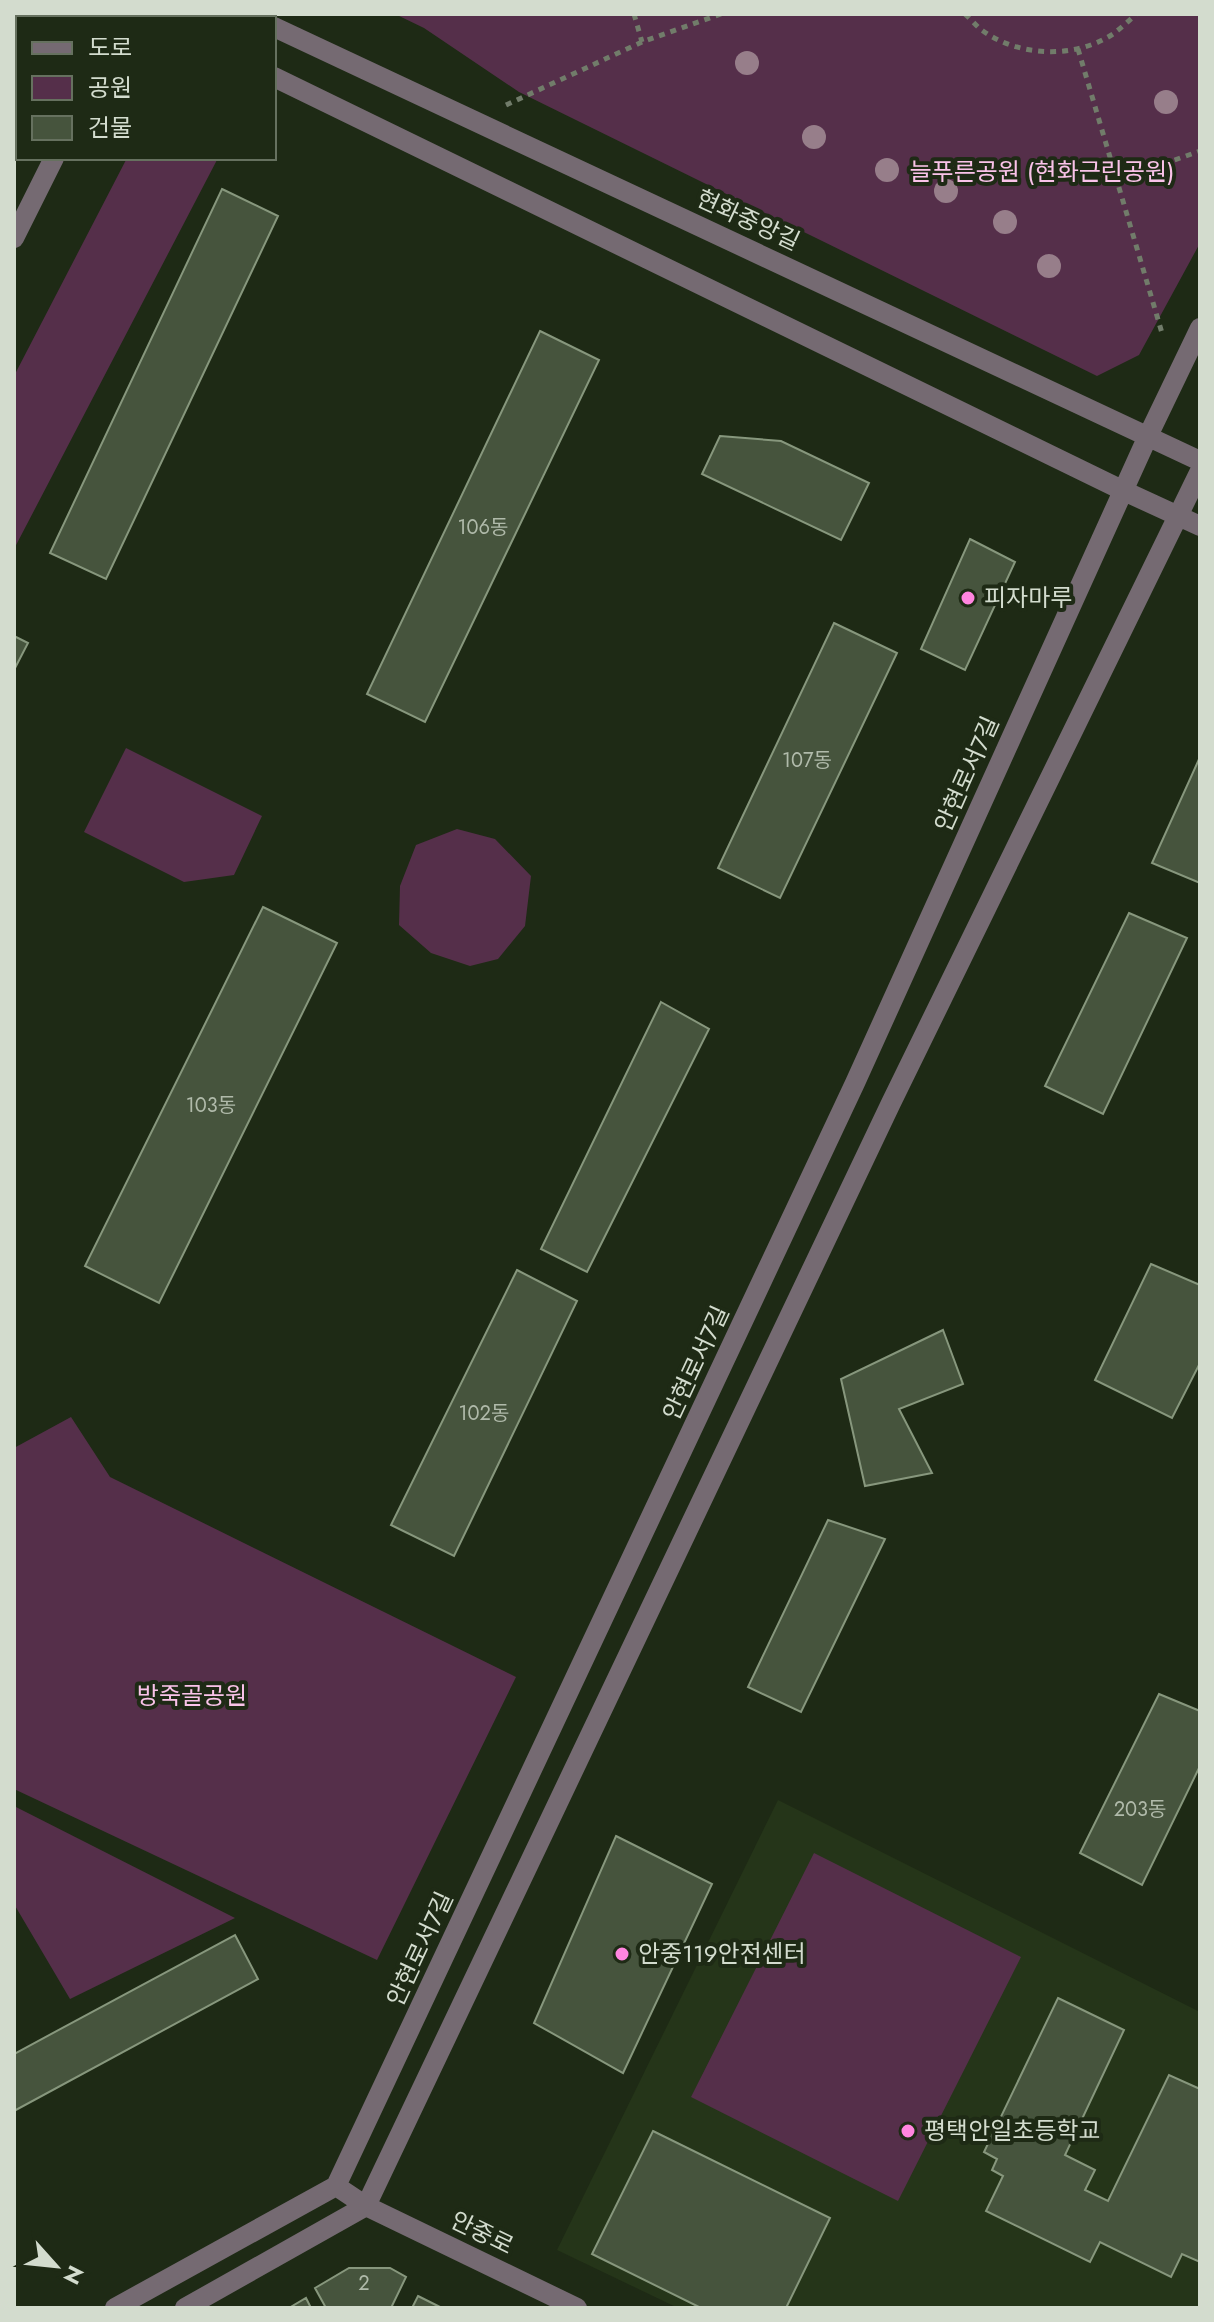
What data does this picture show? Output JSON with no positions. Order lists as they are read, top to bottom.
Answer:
{
  "streets": {
    "street": ["현화중앙길", "안현로서7길", "안중로"]
  },
  "crossings": [
    ["현화중앙길", "안현로서7길"],
    ["안현로서7길", "안중로"]
  ],
  "parks": ["늘푸른공원 (현화근린공원)", "방죽골공원"],
  "places": ["피자마루", "안중119안전센터", "평택안일초등학교"],
  "house_numbers": [
    "106동",
    "107동",
    "103동",
    "102동",
    "203동",
    "2"
  ],
  "legend": ["도로", "공원", "건물"],
  "north": "bottom right"
}
